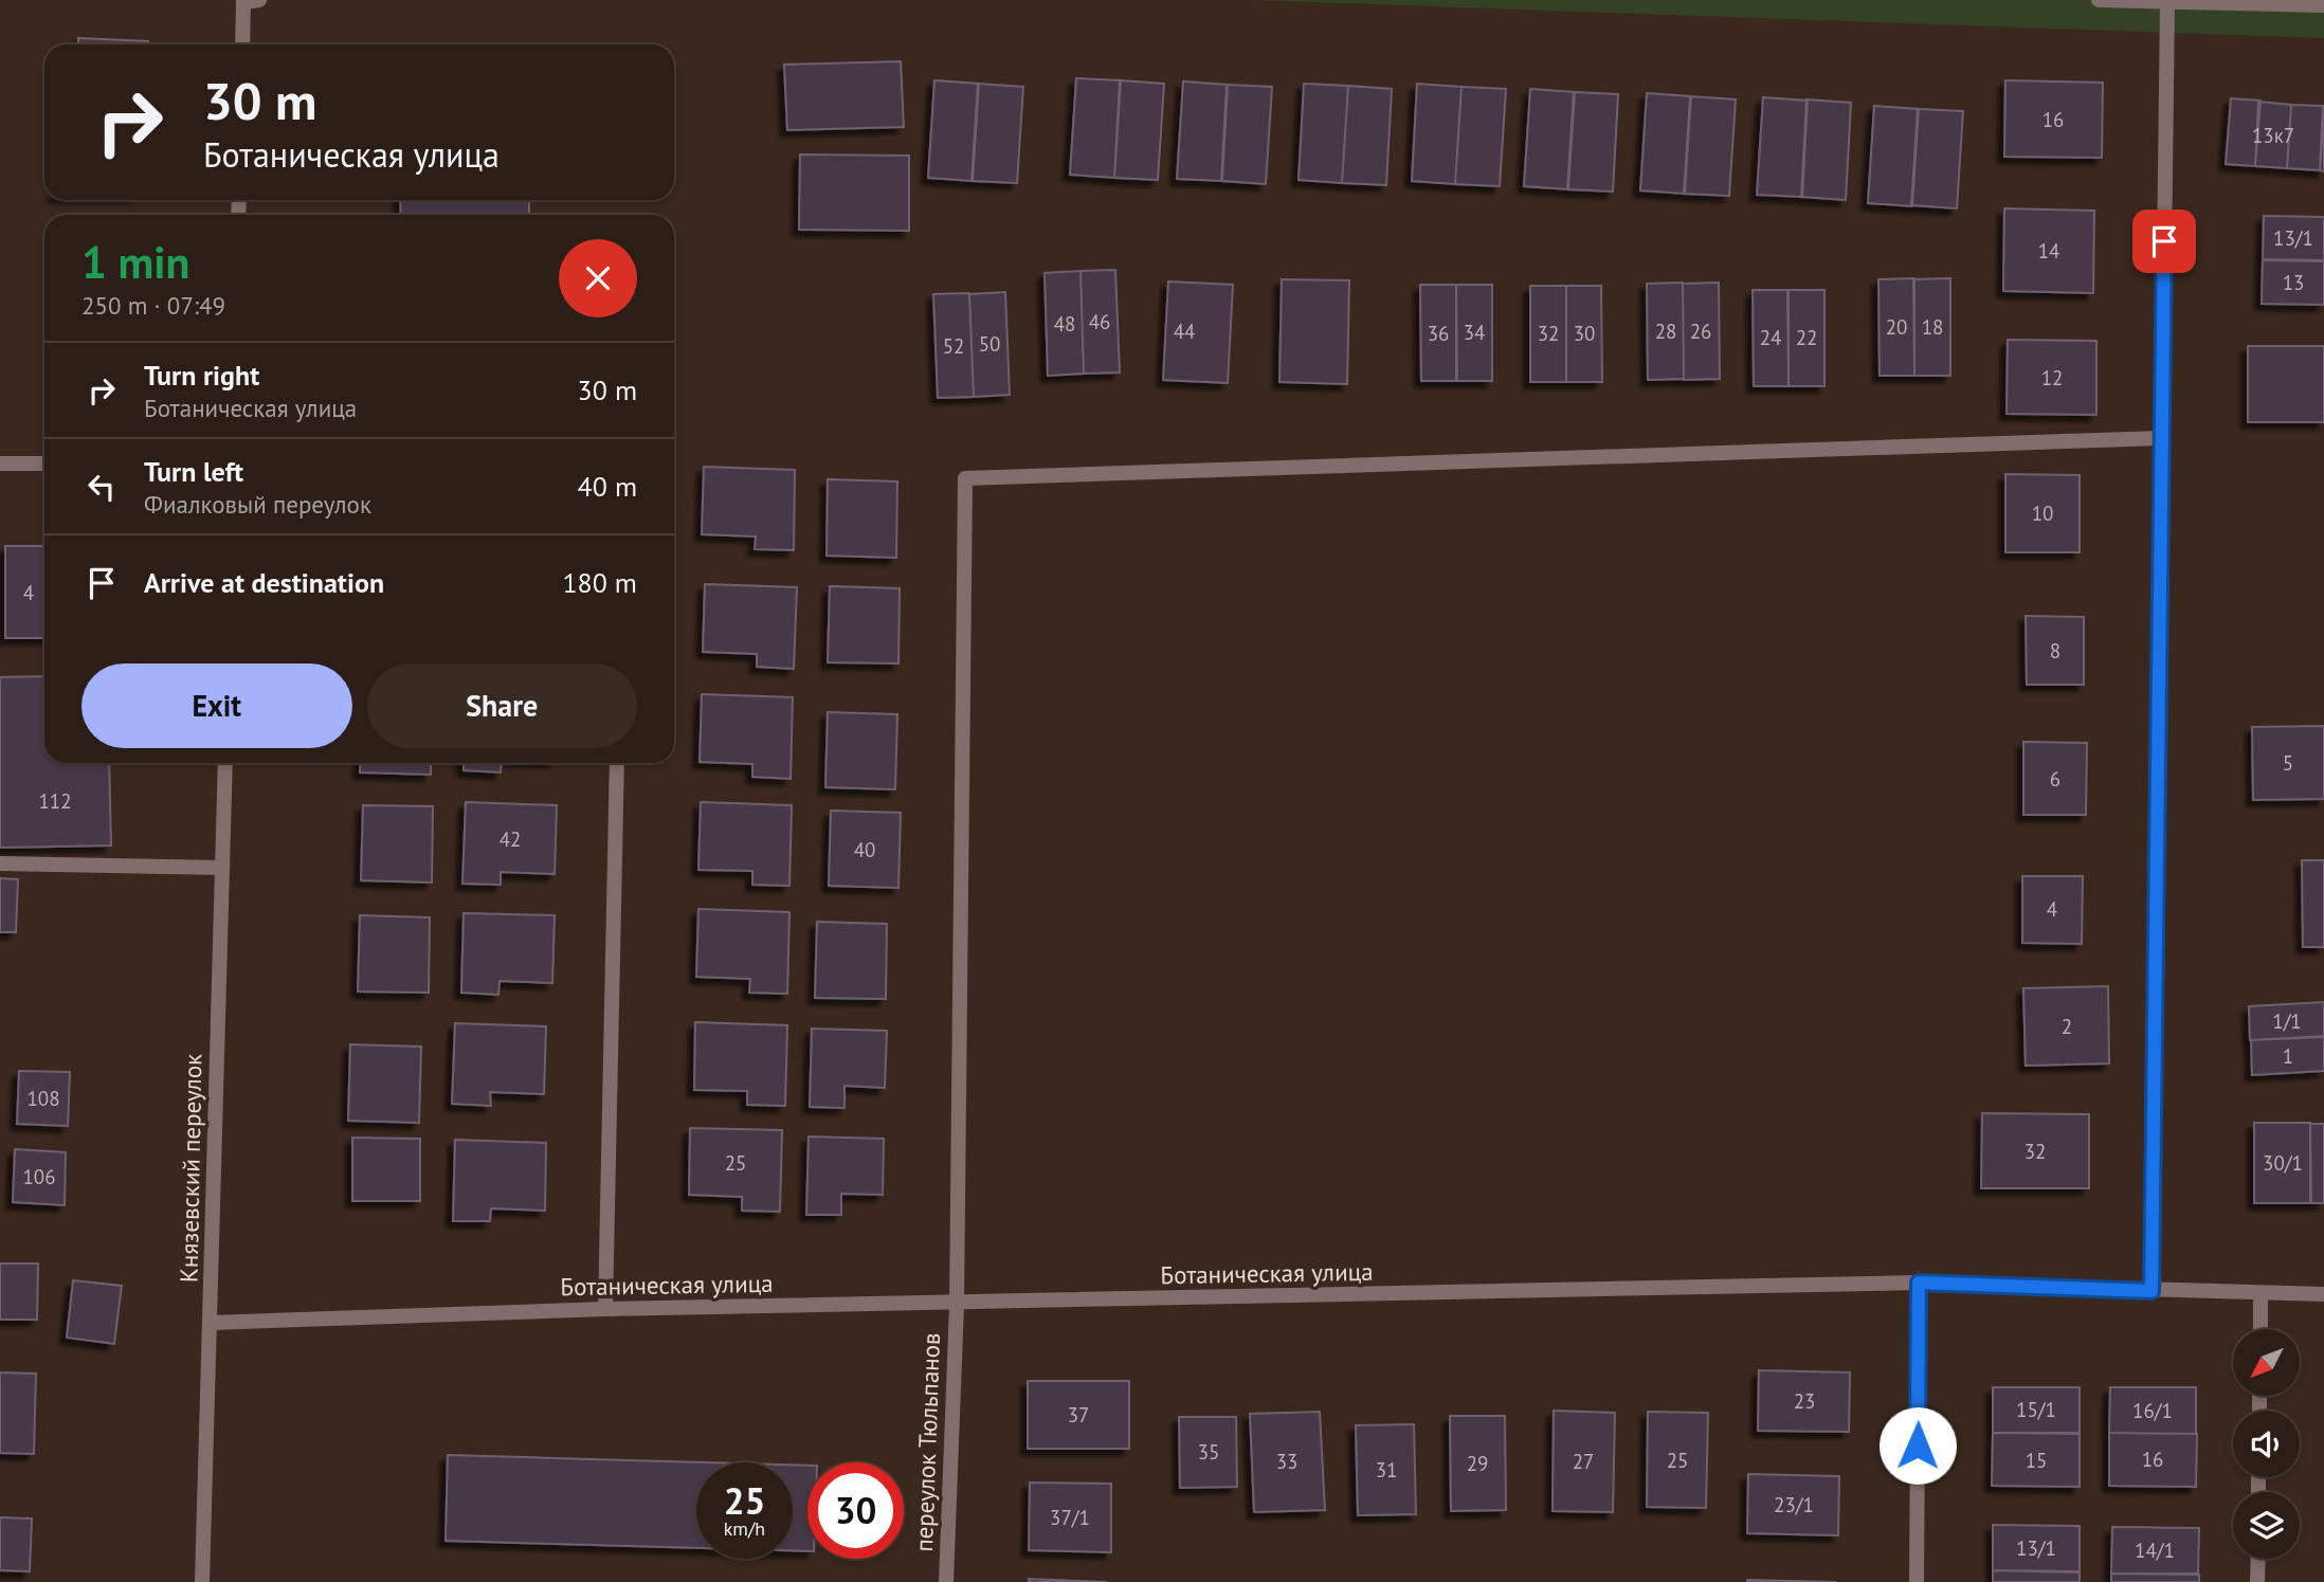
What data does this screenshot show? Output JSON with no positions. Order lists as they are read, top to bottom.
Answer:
{
  "streets": {
    "street": ["Князевский переулок", "Ботаническая улица", "переулок Тюльпанов"]
  },
  "crossings": [
    ["Князевский переулок", "Ботаническая улица"],
    ["Ботаническая улица", "переулок Тюльпанов"]
  ],
  "house_numbers": [
    "16",
    "13к7",
    "13/1",
    "14",
    "13",
    "46",
    "48",
    "20",
    "18",
    "44",
    "28",
    "26",
    "34",
    "36",
    "32",
    "30",
    "24",
    "22",
    "50",
    "52",
    "12",
    "10",
    "4",
    "8",
    "5",
    "6",
    "112",
    "42",
    "40",
    "4",
    "1/1",
    "2",
    "1",
    "108",
    "32",
    "25",
    "30/1",
    "106",
    "23",
    "15/1",
    "16/1",
    "37",
    "35",
    "16",
    "25",
    "15",
    "33",
    "27",
    "29",
    "31",
    "23/1",
    "37/1",
    "13/1",
    "14/1"
  ],
  "north": "bottom left",
  "page": {
    "turn": ["30 m", "Ботаническая улица"],
    "heading": ["1 min", "250 m · 07:49"],
    "list": [
      {
        "name": "Turn right",
        "note": "Ботаническая улица",
        "value": "30 m"
      },
      {
        "name": "Turn left",
        "note": "Фиалковый переулок",
        "value": "40 m"
      },
      {
        "name": "Arrive at destination",
        "value": "180 m"
      }
    ],
    "buttons": ["Exit", "Share"],
    "speed": "25 km/h",
    "limit": "30"
  }
}
